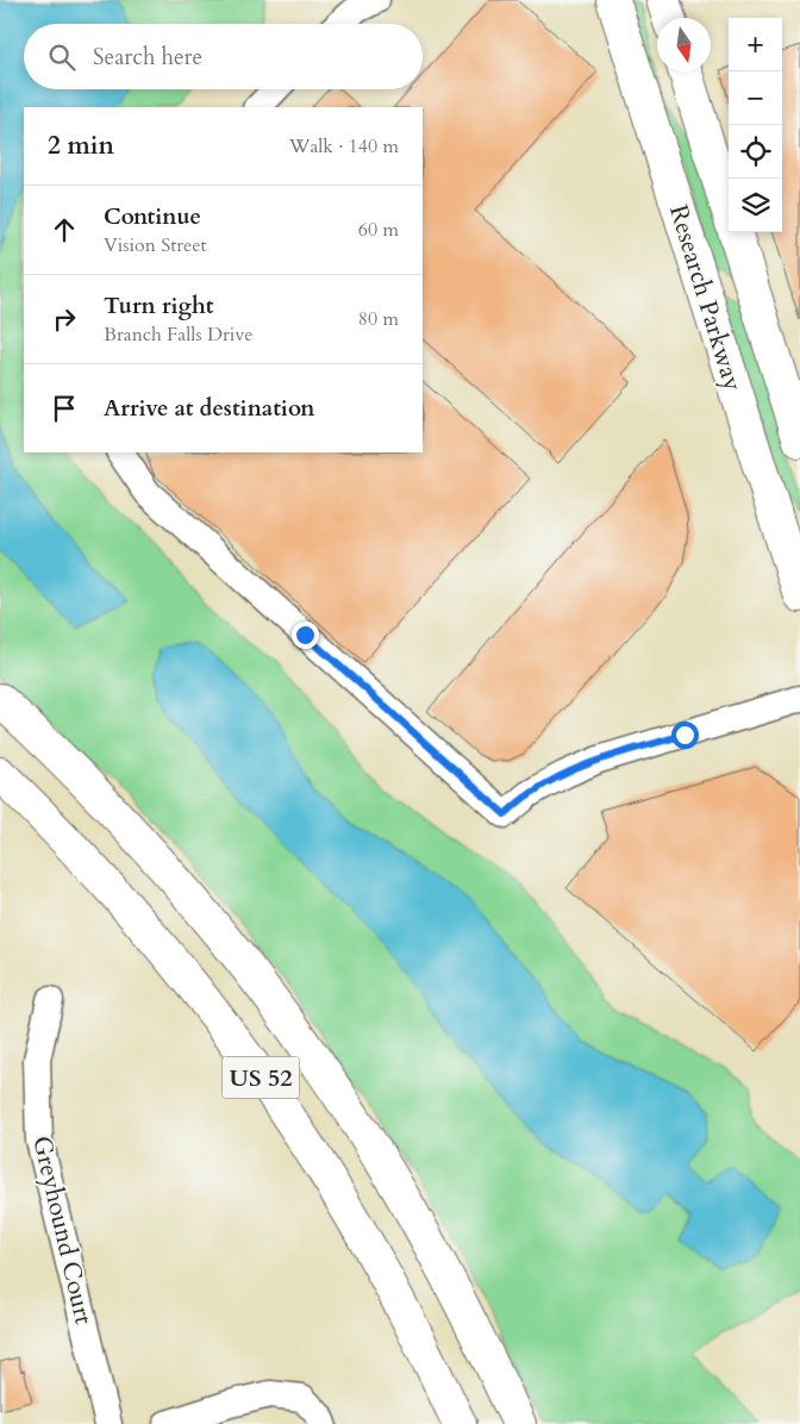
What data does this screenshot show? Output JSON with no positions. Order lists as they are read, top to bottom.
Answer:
{
  "streets": {
    "main road": ["Research Parkway", "US 52"],
    "street": ["Greyhound Court"]
  },
  "north": "bottom",
  "page": {
    "map_buttons": ["+", "−"],
    "search": "Search here",
    "heading": ["2 min", "Walk · 140 m"],
    "list": [
      ["Continue", "Vision Street", "60 m"],
      ["Turn right", "Branch Falls Drive", "80 m"],
      "Arrive at destination"
    ]
  }
}
